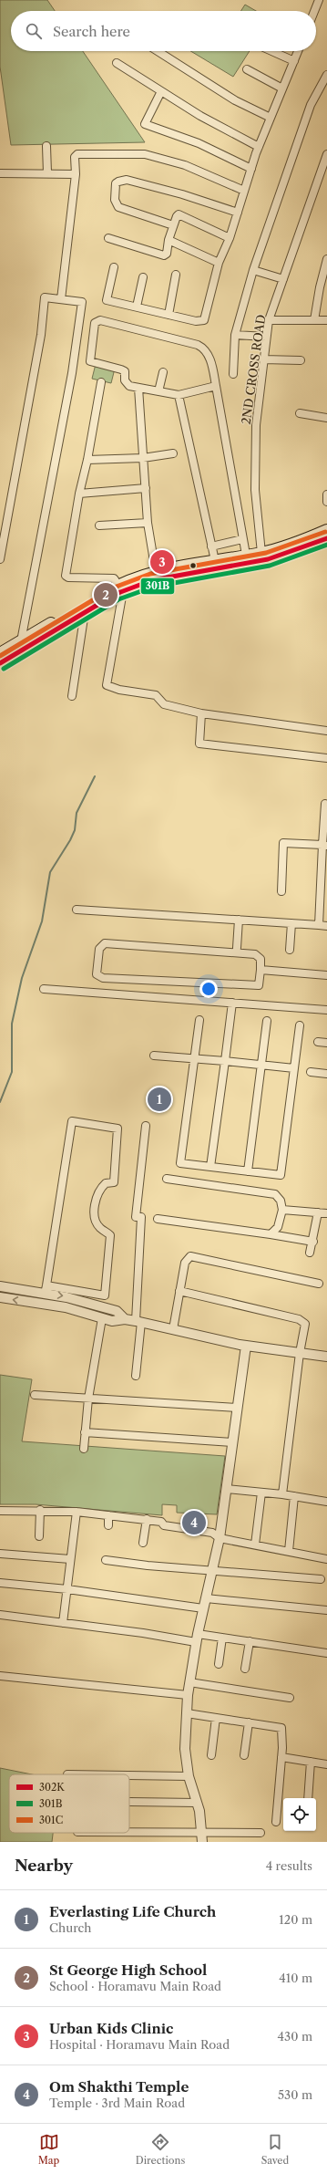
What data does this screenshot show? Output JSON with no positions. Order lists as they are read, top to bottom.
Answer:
{
  "streets": {
    "street": ["2ND CROSS ROAD"]
  },
  "lines": ["transit line 301C", "transit line 302K", "transit line 301B"],
  "legend": ["302K", "301B", "301C"],
  "page": {
    "search": "Search here",
    "pins": [
      "3",
      "2",
      "1",
      "4"
    ],
    "heading": ["Nearby", "4 results"],
    "list": [
      {
        "mark": "1",
        "name": "Everlasting Life Church",
        "note": "Church",
        "value": "120 m"
      },
      {
        "mark": "2",
        "name": "St George High School",
        "note": "School · Horamavu Main Road",
        "value": "410 m"
      },
      {
        "mark": "3",
        "name": "Urban Kids Clinic",
        "note": "Hospital · Horamavu Main Road",
        "value": "430 m"
      },
      {
        "mark": "4",
        "name": "Om Shakthi Temple",
        "note": "Temple · 3rd Main Road",
        "value": "530 m"
      }
    ],
    "nav": ["Map", "Directions", "Saved"]
  }
}
